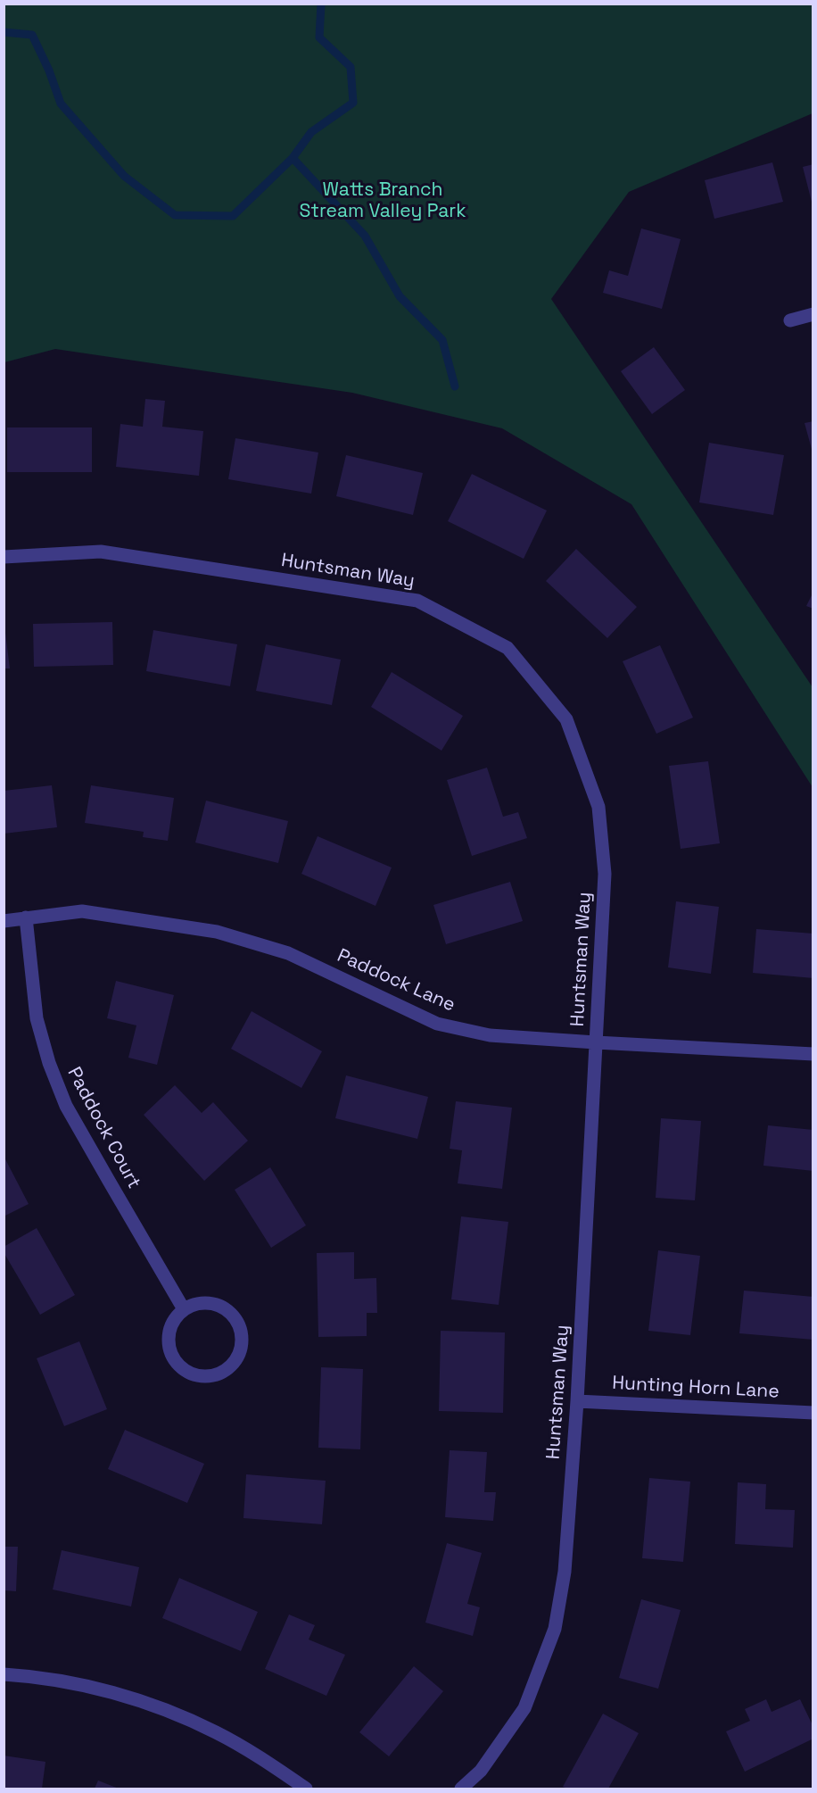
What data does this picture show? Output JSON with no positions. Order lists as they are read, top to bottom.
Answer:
{
  "streets": {
    "street": [
      "Huntsman Way",
      "Paddock Lane",
      "Paddock Court",
      "Hunting Horn Lane"
    ]
  },
  "crossings": [
    ["Huntsman Way", "Paddock Lane"],
    ["Huntsman Way", "Hunting Horn Lane"],
    ["Paddock Lane", "Paddock Court"]
  ],
  "parks": ["Watts Branch Stream Valley Park"]
}
